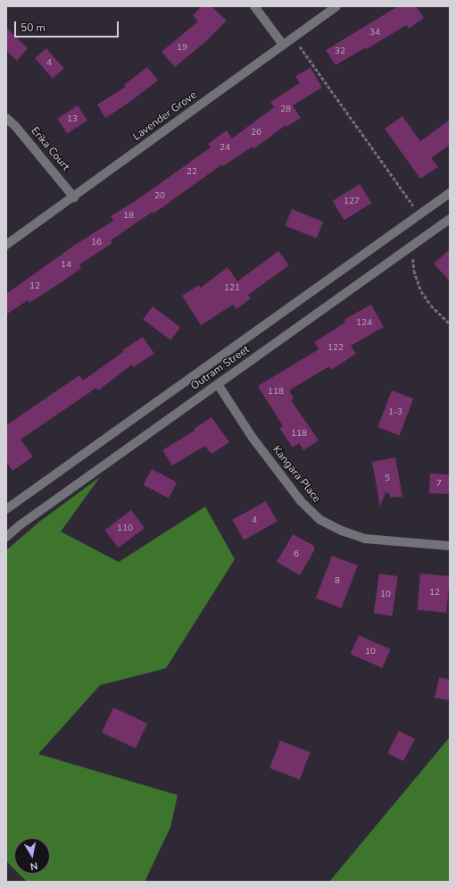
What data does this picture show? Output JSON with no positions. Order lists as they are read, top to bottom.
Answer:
{
  "streets": {
    "street": [
      "Lavender Grove",
      "Erika Court",
      "Outram Street",
      "Kangara Place"
    ]
  },
  "crossings": [
    ["Lavender Grove", "Erika Court"],
    ["Outram Street", "Kangara Place"]
  ],
  "house_numbers": [
    "34",
    "19",
    "32",
    "4",
    "28",
    "13",
    "26",
    "24",
    "22",
    "20",
    "127",
    "18",
    "16",
    "14",
    "12",
    "121",
    "124",
    "122",
    "118",
    "1-3",
    "118",
    "5",
    "7",
    "4",
    "110",
    "6",
    "8",
    "12",
    "10",
    "10"
  ],
  "scale_bar": "50 m",
  "north": "bottom"
}
